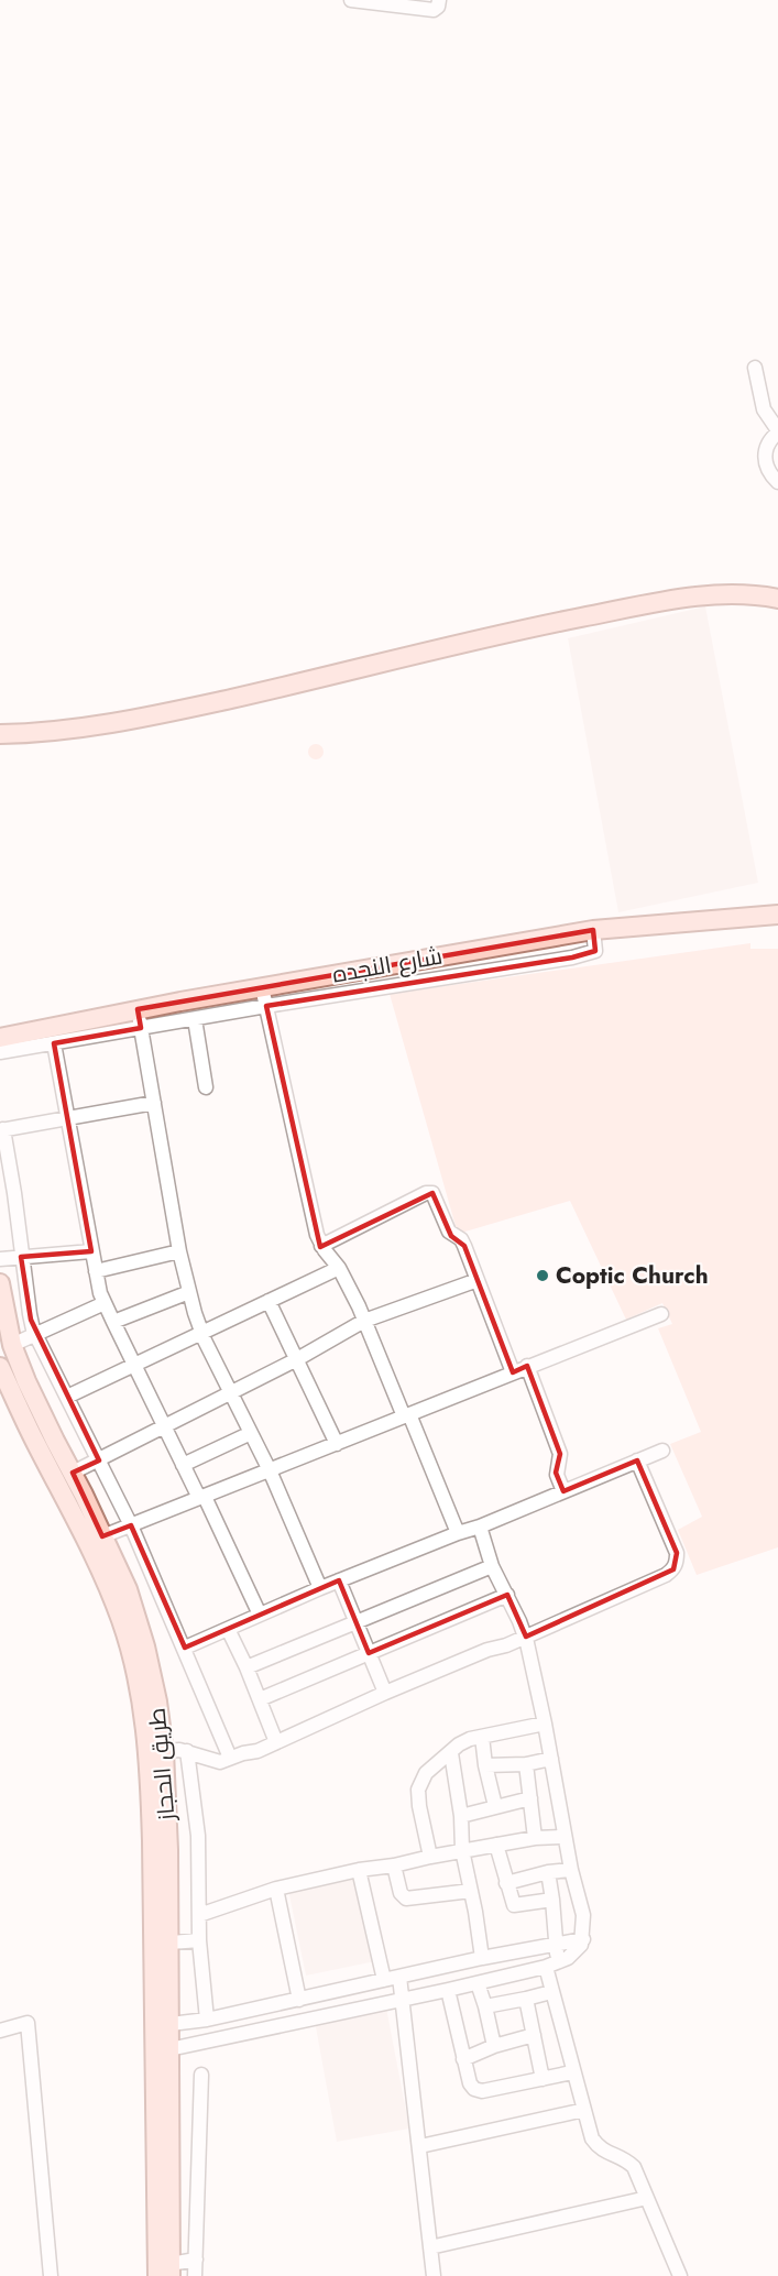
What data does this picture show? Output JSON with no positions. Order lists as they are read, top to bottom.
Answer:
{
  "streets": {
    "main road": ["شارع النجده", "طريق الحجاز"]
  },
  "places": ["Coptic Church"]
}
